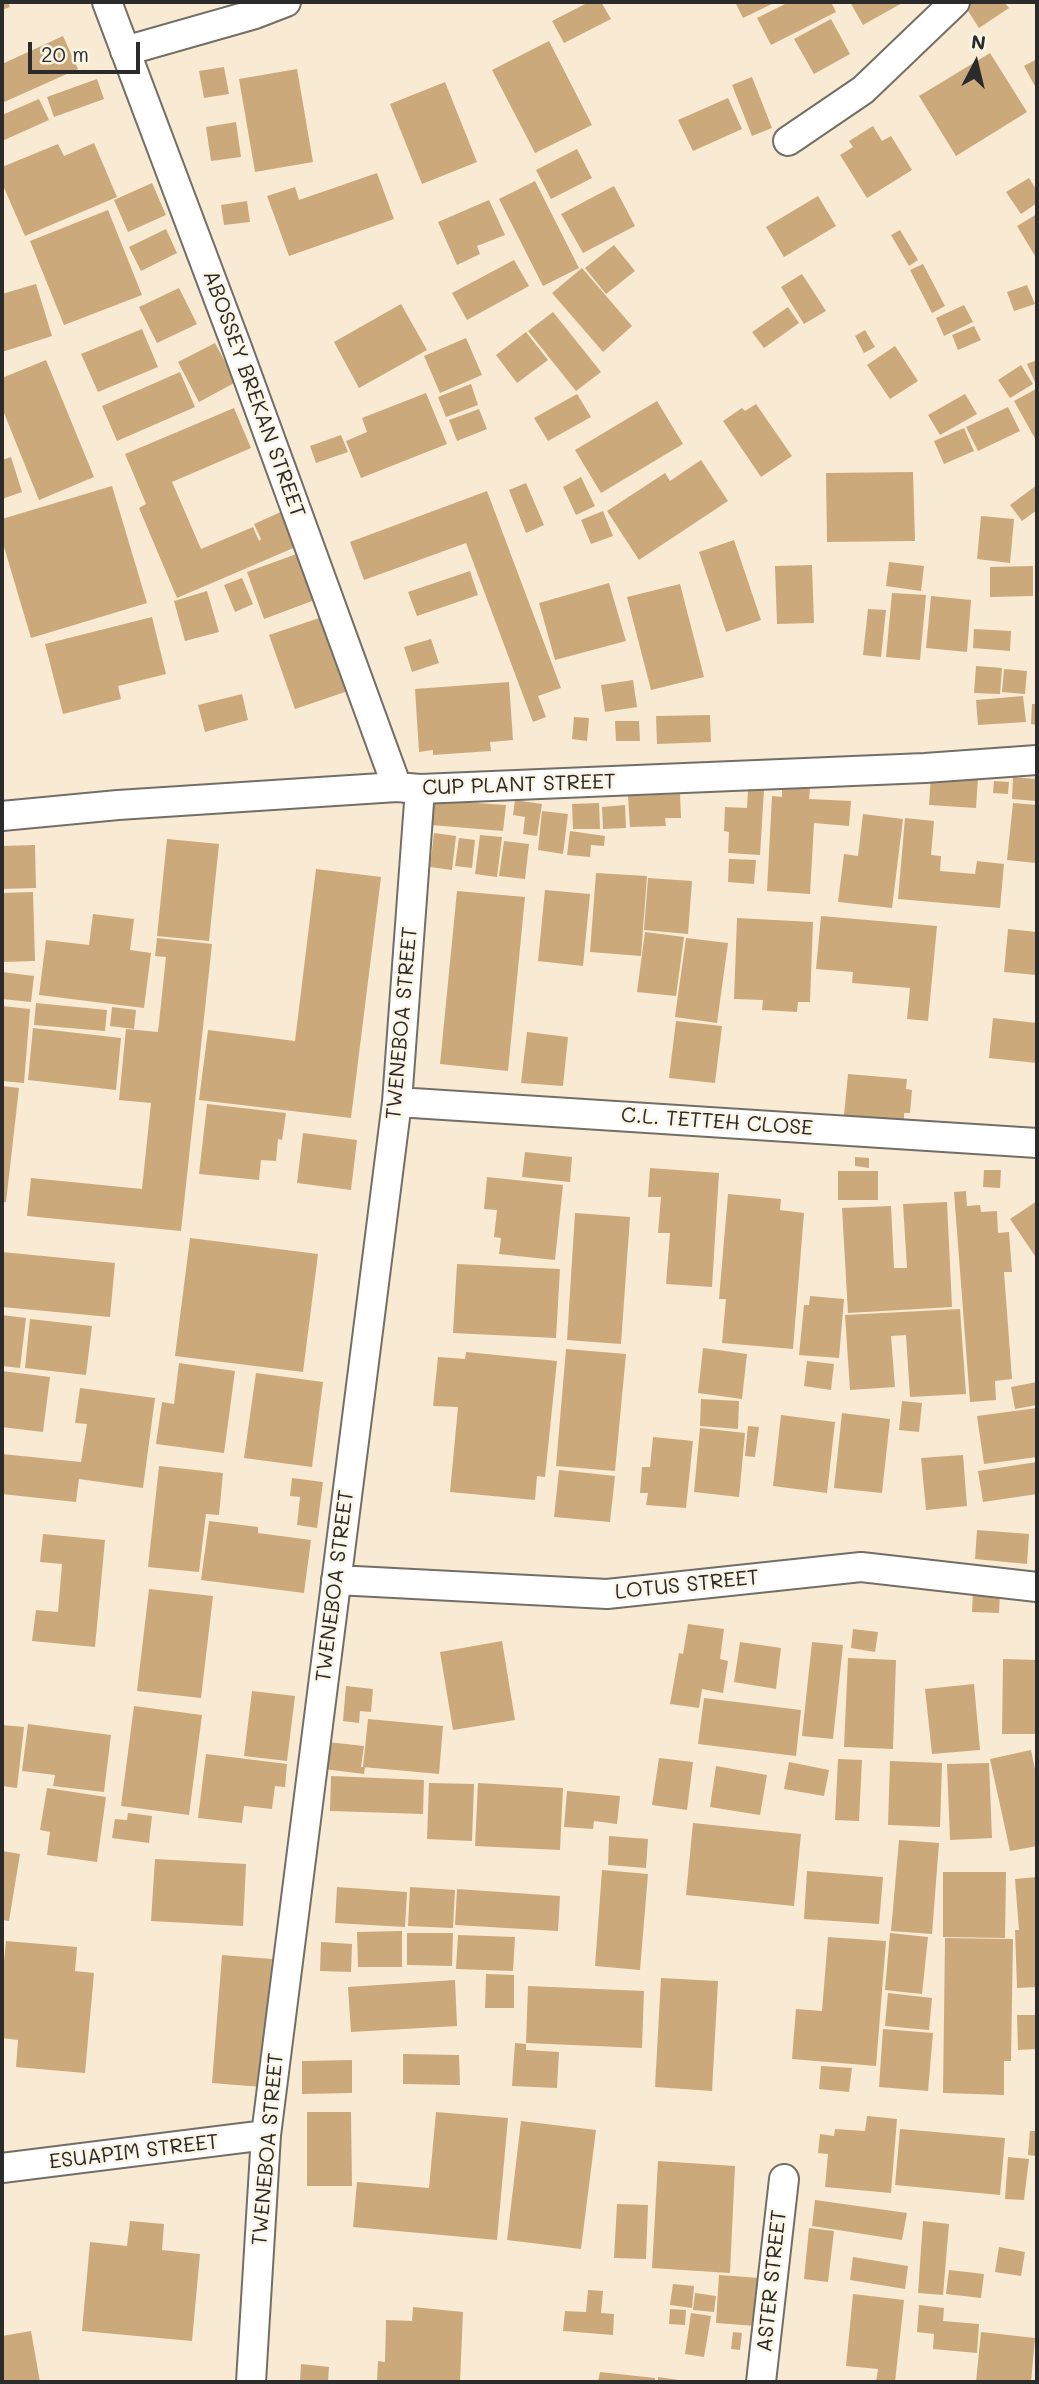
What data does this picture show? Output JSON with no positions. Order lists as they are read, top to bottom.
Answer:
{
  "streets": {
    "street": [
      "ABOSSEY BREKAN STREET",
      "CUP PLANT STREET",
      "TWENEBOA STREET",
      "C.L. TETTEH CLOSE",
      "LOTUS STREET",
      "ESUAPIM STREET",
      "ASTER STREET"
    ]
  },
  "crossings": [
    ["ABOSSEY BREKAN STREET", "CUP PLANT STREET"],
    ["ABOSSEY BREKAN STREET", "TWENEBOA STREET"],
    ["CUP PLANT STREET", "TWENEBOA STREET"],
    ["TWENEBOA STREET", "C.L. TETTEH CLOSE"],
    ["TWENEBOA STREET", "LOTUS STREET"],
    ["TWENEBOA STREET", "ESUAPIM STREET"]
  ],
  "scale_bar": "20 m",
  "north": "top"
}
